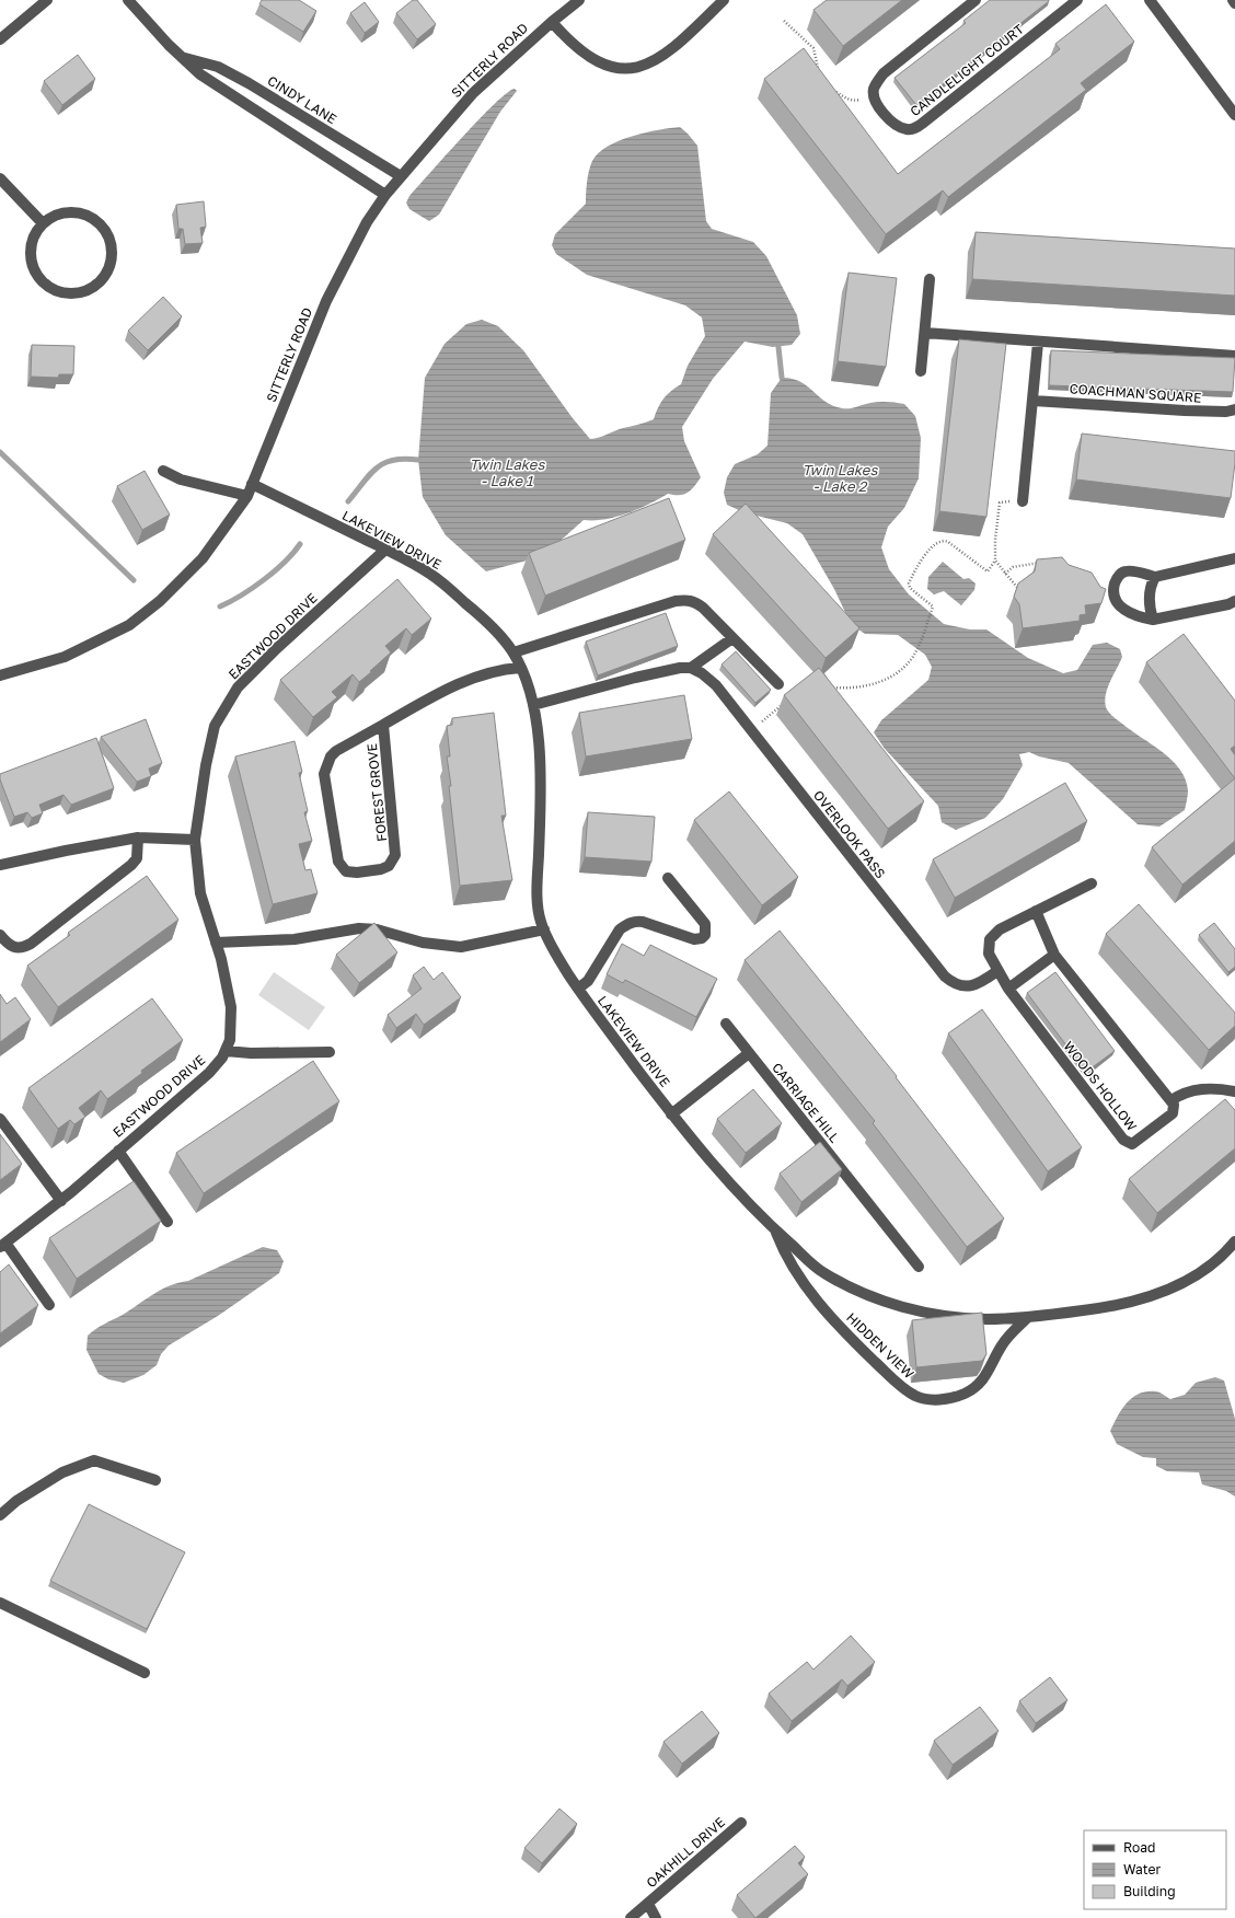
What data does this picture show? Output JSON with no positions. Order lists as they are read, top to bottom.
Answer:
{
  "streets": {
    "street": [
      "SITTERLY ROAD",
      "CANDLELIGHT COURT",
      "CINDY LANE",
      "COACHMAN SQUARE",
      "LAKEVIEW DRIVE",
      "EASTWOOD DRIVE",
      "FOREST GROVE",
      "OVERLOOK PASS",
      "WOODS HOLLOW",
      "CARRIAGE HILL",
      "HIDDEN VIEW",
      "OAKHILL DRIVE"
    ]
  },
  "crossings": [
    ["SITTERLY ROAD", "CINDY LANE"],
    ["SITTERLY ROAD", "LAKEVIEW DRIVE"],
    ["LAKEVIEW DRIVE", "EASTWOOD DRIVE"],
    ["LAKEVIEW DRIVE", "FOREST GROVE"],
    ["LAKEVIEW DRIVE", "HIDDEN VIEW"],
    ["OVERLOOK PASS", "WOODS HOLLOW"]
  ],
  "water": ["Twin Lakes - Lake 1", "Twin Lakes - Lake 2"],
  "legend": ["Road", "Water", "Building"]
}
